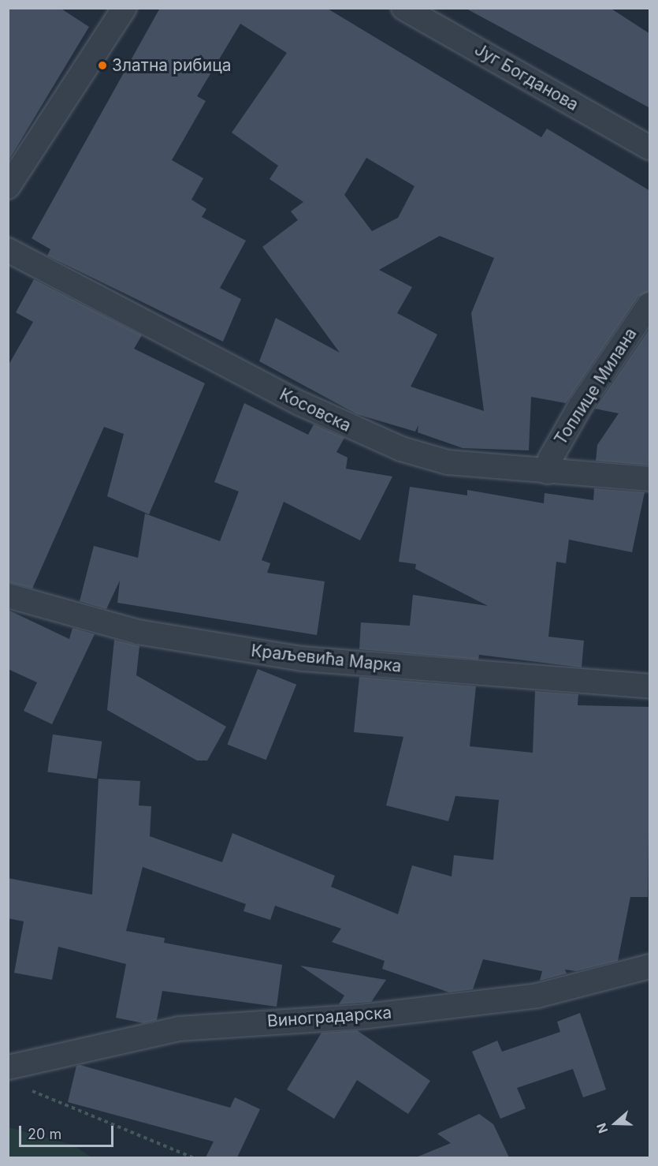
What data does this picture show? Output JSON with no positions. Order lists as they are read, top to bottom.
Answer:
{
  "streets": {
    "street": [
      "Југ Богданова",
      "Топлице Милана",
      "Косовска",
      "Краљевића Марка",
      "Виноградарска"
    ]
  },
  "crossings": [
    ["Топлице Милана", "Косовска"]
  ],
  "places": ["Златна рибица"],
  "scale_bar": "20 m",
  "north": "left"
}
